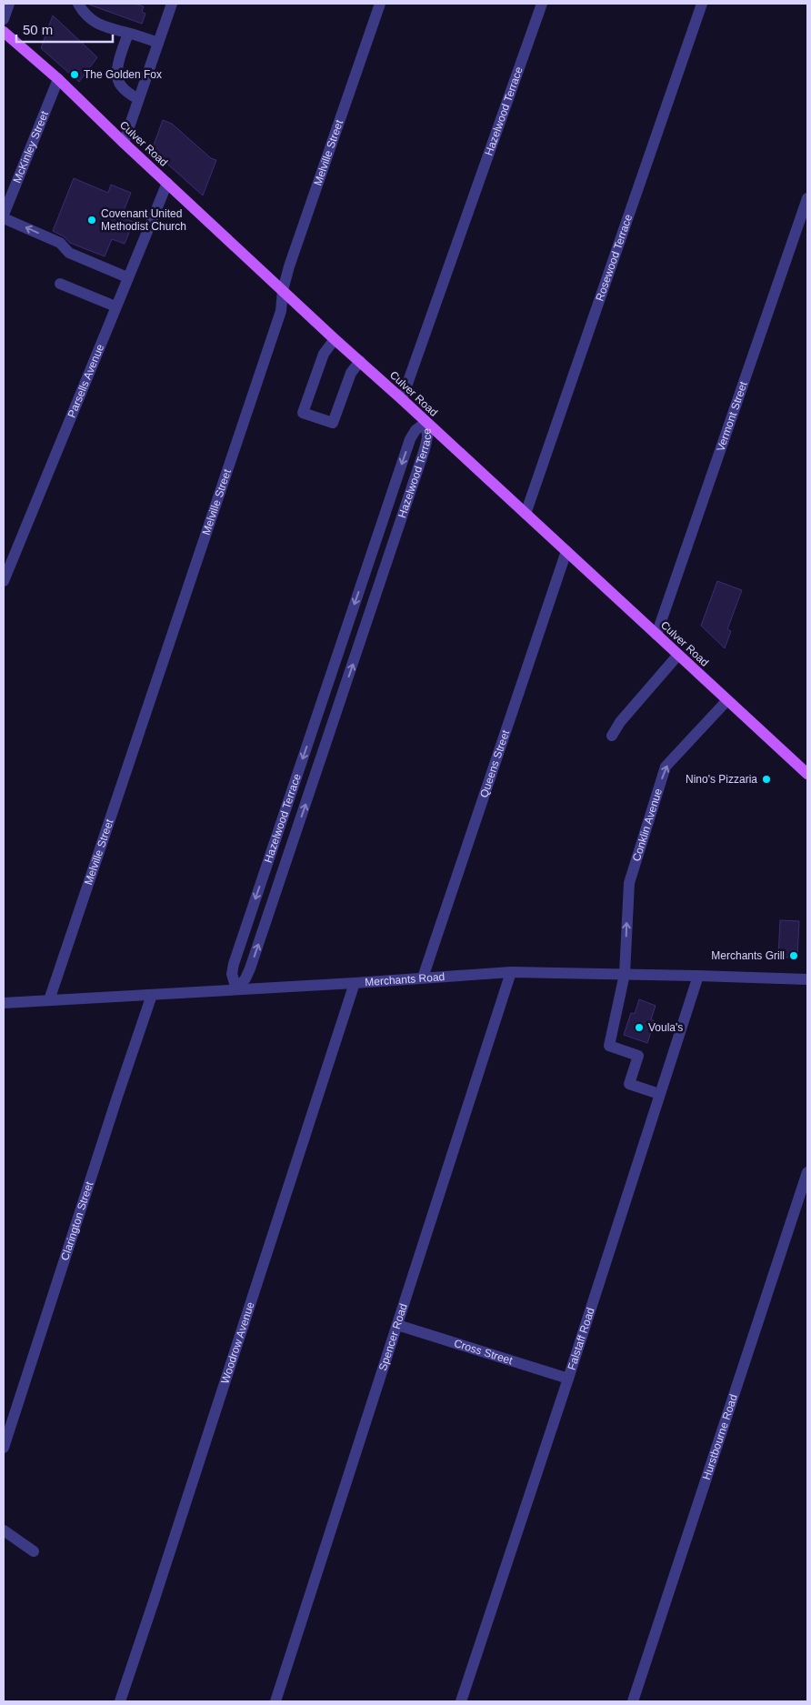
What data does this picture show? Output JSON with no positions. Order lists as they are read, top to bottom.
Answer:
{
  "streets": {
    "main road": ["Culver Road"],
    "street": [
      "Hazelwood Terrace",
      "McKinley Street",
      "Melville Street",
      "Rosewood Terrace",
      "Parsells Avenue",
      "Vermont Street",
      "Queens Street",
      "Conklin Avenue",
      "Merchants Road",
      "Clarington Street",
      "Spencer Road",
      "Falstaff Road",
      "Woodrow Avenue",
      "Cross Street",
      "Hurstbourne Road"
    ]
  },
  "crossings": [
    ["Hazelwood Terrace", "Culver Road"],
    ["Hazelwood Terrace", "Merchants Road"],
    ["Culver Road", "McKinley Street"],
    ["Culver Road", "Melville Street"],
    ["Culver Road", "Rosewood Terrace"],
    ["Culver Road", "Parsells Avenue"],
    ["Culver Road", "Vermont Street"],
    ["Culver Road", "Queens Street"],
    ["Culver Road", "Conklin Avenue"],
    ["Melville Street", "Merchants Road"],
    ["Queens Street", "Merchants Road"],
    ["Conklin Avenue", "Merchants Road"],
    ["Conklin Avenue", "Falstaff Road"],
    ["Merchants Road", "Clarington Street"],
    ["Merchants Road", "Spencer Road"],
    ["Merchants Road", "Falstaff Road"],
    ["Merchants Road", "Woodrow Avenue"],
    ["Spencer Road", "Cross Street"],
    ["Falstaff Road", "Cross Street"]
  ],
  "places": [
    "The Golden Fox",
    "Covenant United Methodist Church",
    "Nino's Pizzaria",
    "Merchants Grill",
    "Voula's"
  ],
  "scale_bar": "50 m"
}
